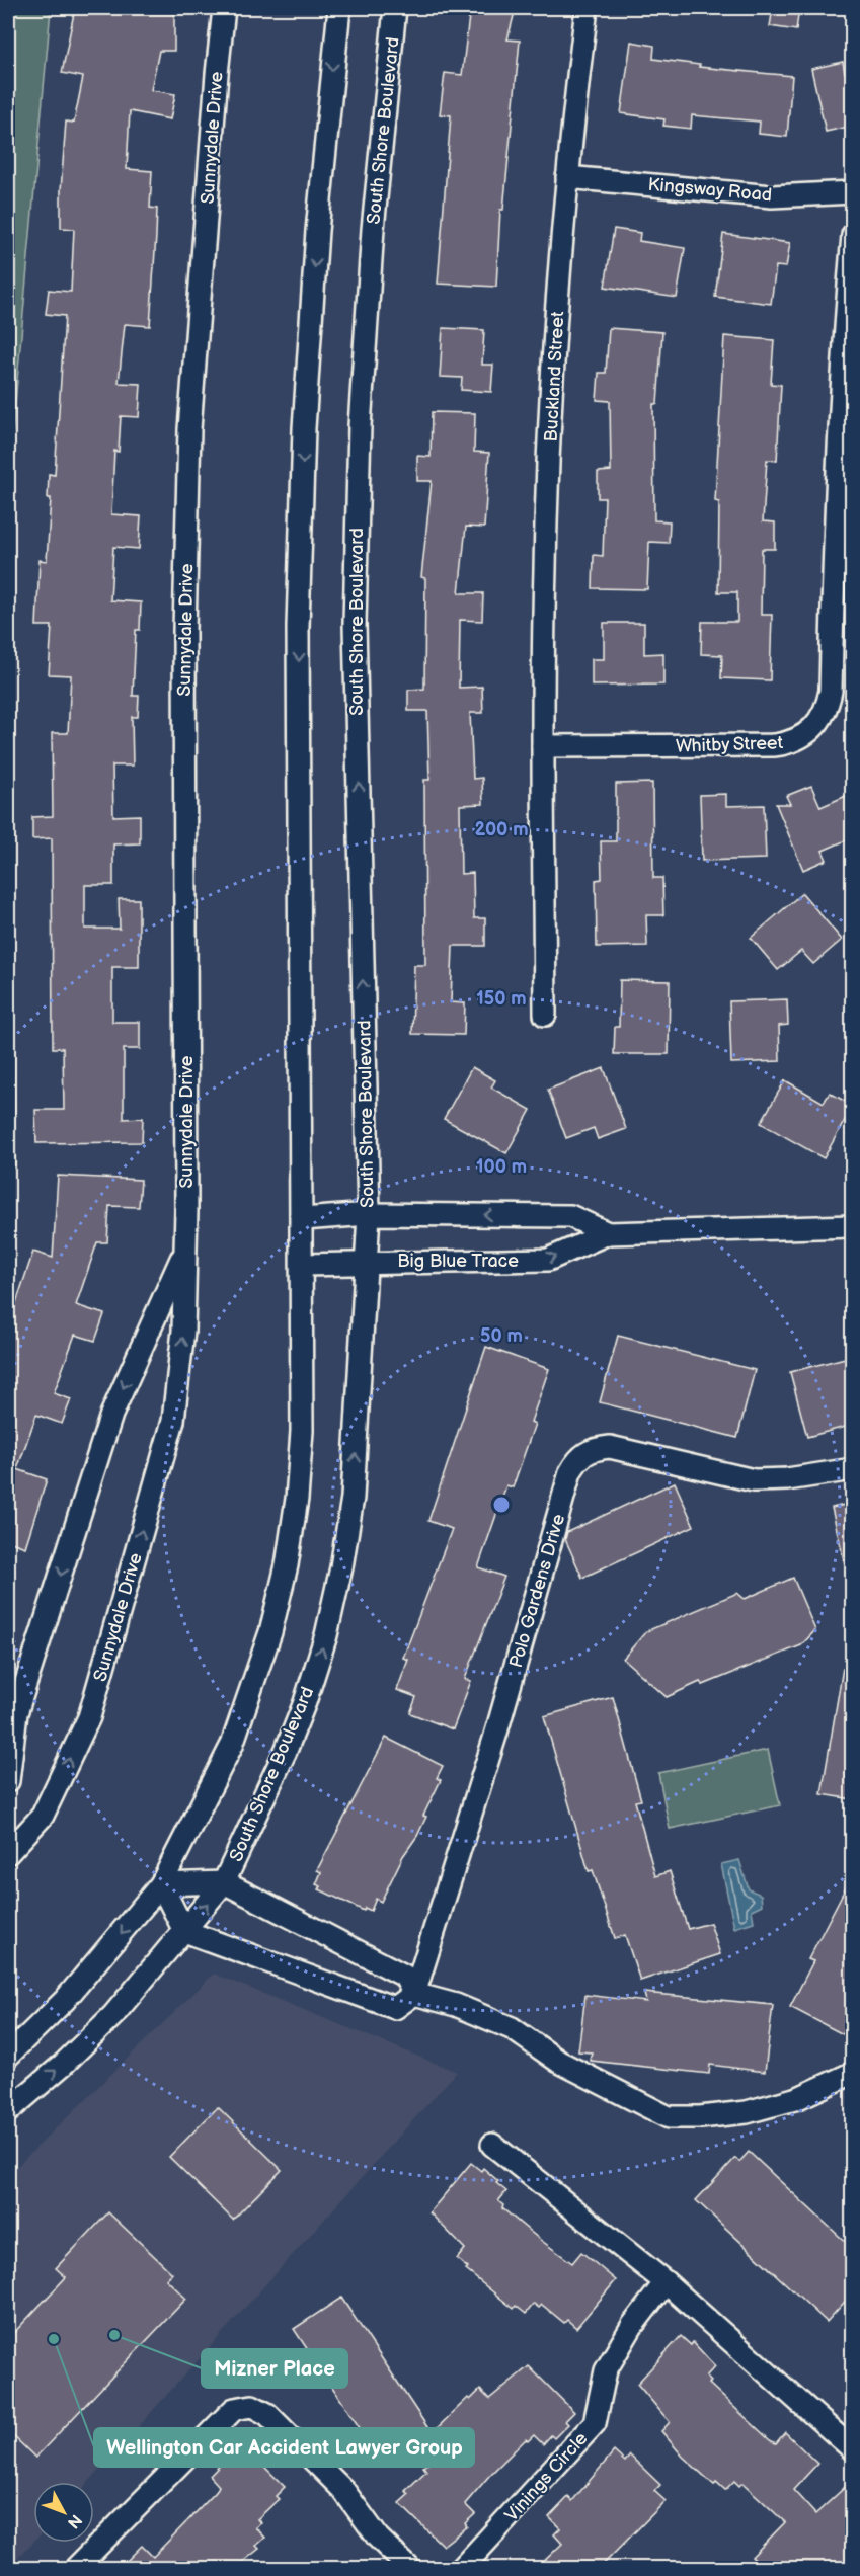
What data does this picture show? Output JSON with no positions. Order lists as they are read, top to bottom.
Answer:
{
  "streets": {
    "street": [
      "South Shore Boulevard",
      "Sunnydale Drive",
      "Kingsway Road",
      "Buckland Street",
      "Whitby Street",
      "Big Blue Trace",
      "Polo Gardens Drive",
      "Vinings Circle"
    ]
  },
  "crossings": [
    ["South Shore Boulevard", "Big Blue Trace"],
    ["Kingsway Road", "Buckland Street"],
    ["Buckland Street", "Whitby Street"]
  ],
  "places": ["Mizner Place", "Wellington Car Accident Lawyer Group"],
  "north": "bottom right",
  "rings": [
    "200 m",
    "150 m",
    "100 m",
    "50 m"
  ]
}
